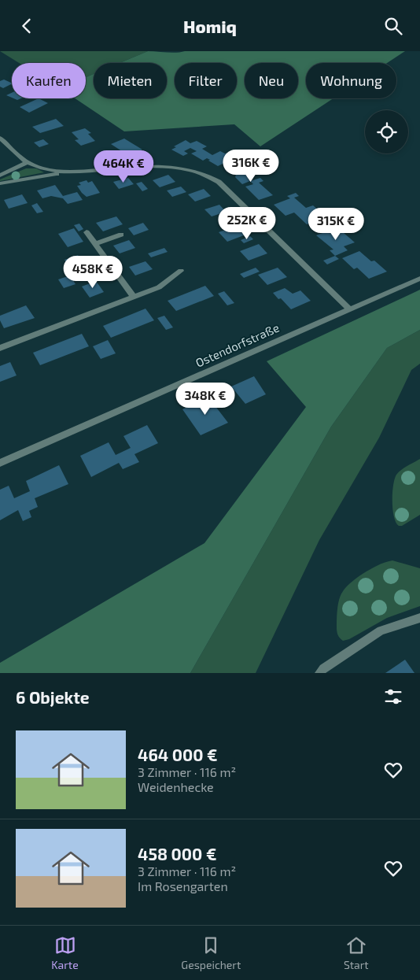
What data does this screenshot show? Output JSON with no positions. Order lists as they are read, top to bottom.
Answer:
{
  "streets": {
    "street": ["Ostendorfstraße"]
  },
  "page": {
    "header": "Homiq",
    "chip": [
      "Kaufen",
      "Mieten",
      "Filter",
      "Neu",
      "Wohnung"
    ],
    "price": [
      "316K €",
      "464K €",
      "252K €",
      "315K €",
      "458K €",
      "348K €"
    ],
    "heading": "6 Objekte",
    "list": [
      {
        "name": "464 000 €",
        "note": "3 Zimmer · 116 m² · Weidenhecke"
      },
      {
        "name": "458 000 €",
        "note": "3 Zimmer · 116 m² · Im Rosengarten"
      }
    ],
    "tabs": ["Karte", "Gespeichert", "Start"]
  }
}
